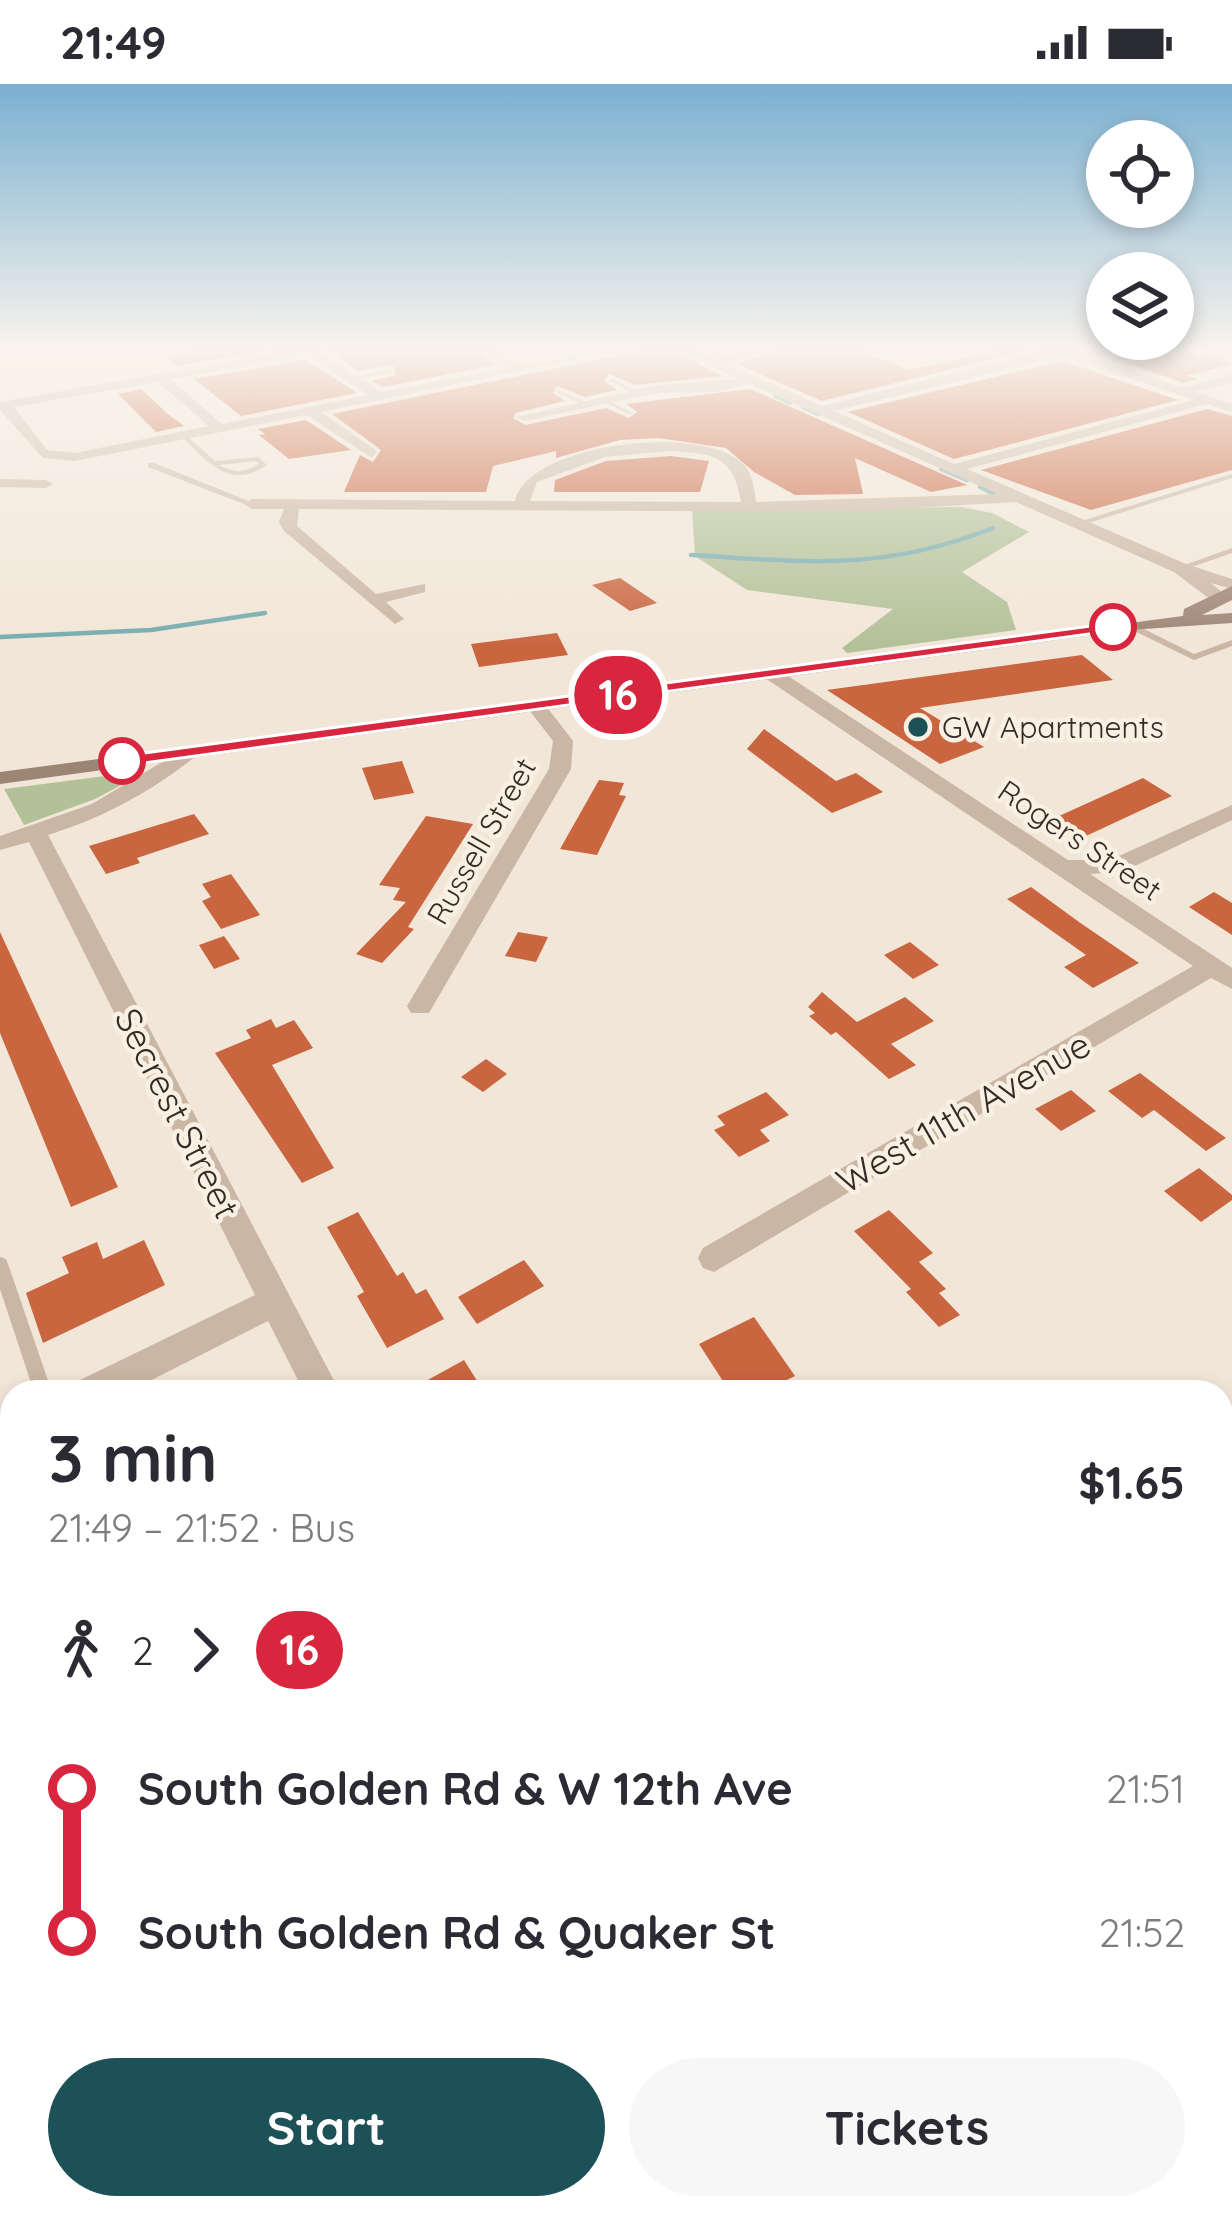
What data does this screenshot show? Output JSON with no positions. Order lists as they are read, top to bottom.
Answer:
{
  "streets": {
    "street": [
      "Rogers Street",
      "Russell Street",
      "West 11th Avenue",
      "Secrest Street"
    ]
  },
  "crossings": [
    ["Rogers Street", "West 11th Avenue"]
  ],
  "places": ["GW Apartments"],
  "lines": ["bus line 16"],
  "page": {
    "status": "21:49",
    "on_map": "16",
    "heading": ["3 min", "21:49 – 21:52 · Bus", "$1.65"],
    "legs": ["2", "16"],
    "list": [
      {
        "name": "South Golden Rd & W 12th Ave",
        "value": "21:51"
      },
      {
        "name": "South Golden Rd & Quaker St",
        "value": "21:52"
      }
    ],
    "buttons": ["Start", "Tickets"]
  }
}
